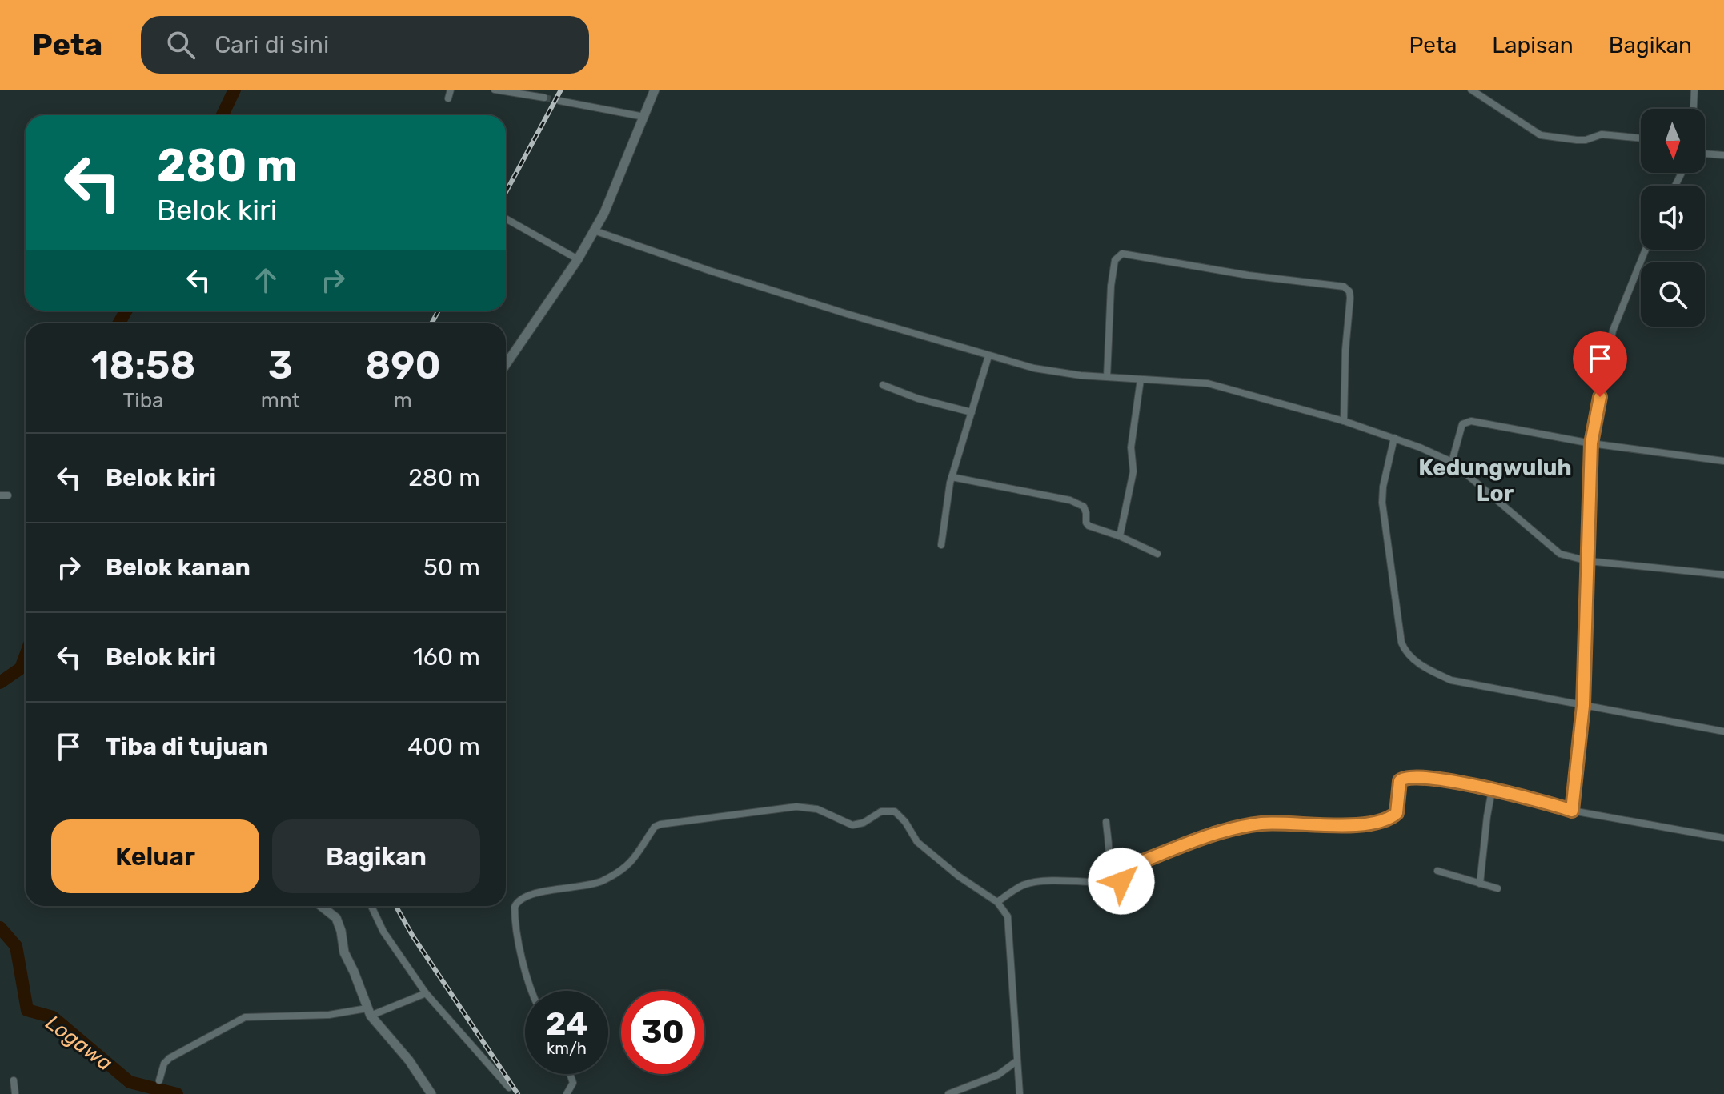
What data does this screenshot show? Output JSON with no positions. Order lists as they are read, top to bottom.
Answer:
{
  "districts": ["Kedungwuluh Lor"],
  "water": ["Logawa"],
  "north": "bottom",
  "page": {
    "header": "Peta",
    "search": "Cari di sini",
    "nav": ["Peta", "Lapisan", "Bagikan"],
    "turn": ["280 m", "Belok kiri"],
    "eta": [
      "18:58",
      "Tiba",
      "3",
      "mnt",
      "890",
      "m"
    ],
    "list": [
      {
        "name": "Belok kiri",
        "value": "280 m"
      },
      {
        "name": "Belok kanan",
        "value": "50 m"
      },
      {
        "name": "Belok kiri",
        "value": "160 m"
      },
      {
        "name": "Tiba di tujuan",
        "value": "400 m"
      }
    ],
    "buttons": ["Keluar", "Bagikan"],
    "speed": "24 km/h",
    "limit": "30"
  }
}
